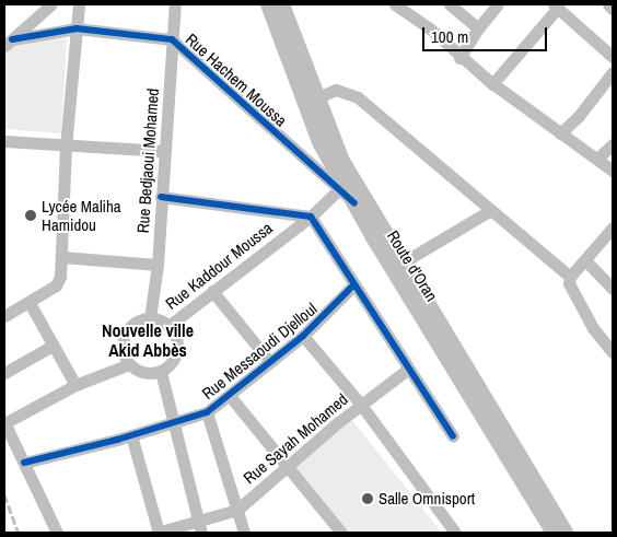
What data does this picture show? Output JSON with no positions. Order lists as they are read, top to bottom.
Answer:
{
  "streets": {
    "main road": ["Route d'Oran"],
    "street": [
      "Rue Hachem Moussa",
      "Rue Bedjaoui Mohamed",
      "Rue Kaddour Moussa",
      "Rue Messaoudi Djelloul",
      "Rue Sayah Mohamed"
    ]
  },
  "crossings": [
    ["Rue Hachem Moussa", "Rue Bedjaoui Mohamed"],
    ["Rue Hachem Moussa", "Rue Kaddour Moussa"],
    ["Rue Hachem Moussa", "Route d'Oran"],
    ["Rue Bedjaoui Mohamed", "Rue Kaddour Moussa"]
  ],
  "districts": ["Nouvelle ville Akid Abbès"],
  "places": ["Lycée Maliha Hamidou", "Salle Omnisport"],
  "scale_bar": "100 m"
}
